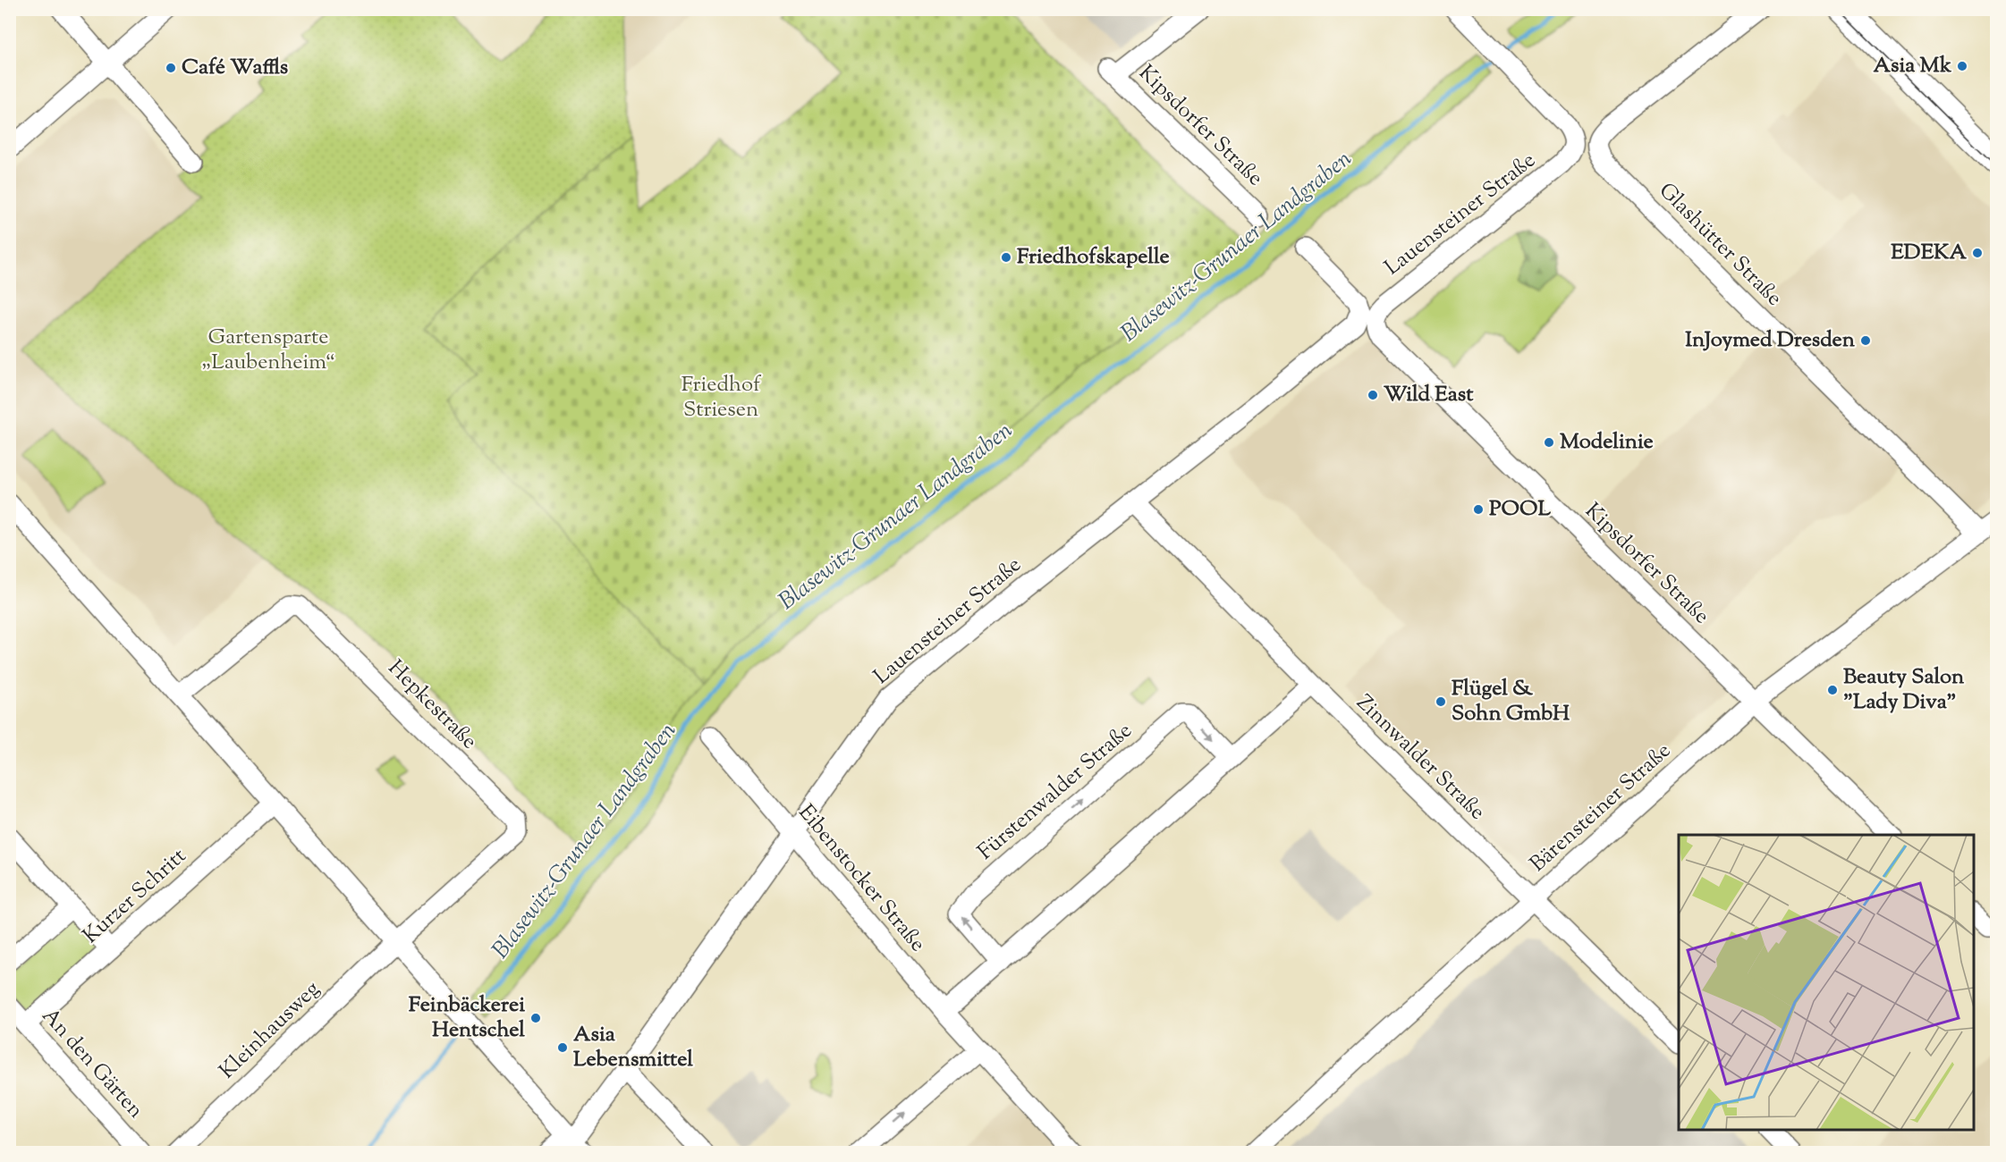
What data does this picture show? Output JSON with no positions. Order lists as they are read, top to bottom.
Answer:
{
  "streets": {
    "street": [
      "Kipsdorfer Straße",
      "Lauensteiner Straße",
      "Glashütter Straße",
      "Hepkestraße",
      "Zinnwalder Straße",
      "Fürstenwalder Straße",
      "Bärensteiner Straße",
      "Eibenstocker Straße",
      "Kurzer Schritt",
      "Kleinhausweg",
      "An den Gärten"
    ]
  },
  "crossings": [
    ["Kipsdorfer Straße", "Lauensteiner Straße"],
    ["Kipsdorfer Straße", "Bärensteiner Straße"],
    ["Lauensteiner Straße", "Zinnwalder Straße"],
    ["Lauensteiner Straße", "Eibenstocker Straße"],
    ["Glashütter Straße", "Bärensteiner Straße"],
    ["Hepkestraße", "Kleinhausweg"],
    ["Zinnwalder Straße", "Bärensteiner Straße"],
    ["Kurzer Schritt", "An den Gärten"]
  ],
  "water": ["Blasewitz‐Grunaer Landgraben"],
  "parks": ["Gartensparte „Laubenheim“", "Friedhof Striesen"],
  "places": [
    "Asia Mk",
    "Café Waffls",
    "EDEKA",
    "Friedhofskapelle",
    "InJoymed Dresden",
    "Wild East",
    "Modelinie",
    "POOL",
    "Beauty Salon \"Lady Diva\"",
    "Flügel & Sohn GmbH",
    "Feinbäckerei Hentschel",
    "Asia Lebensmittel"
  ]
}
